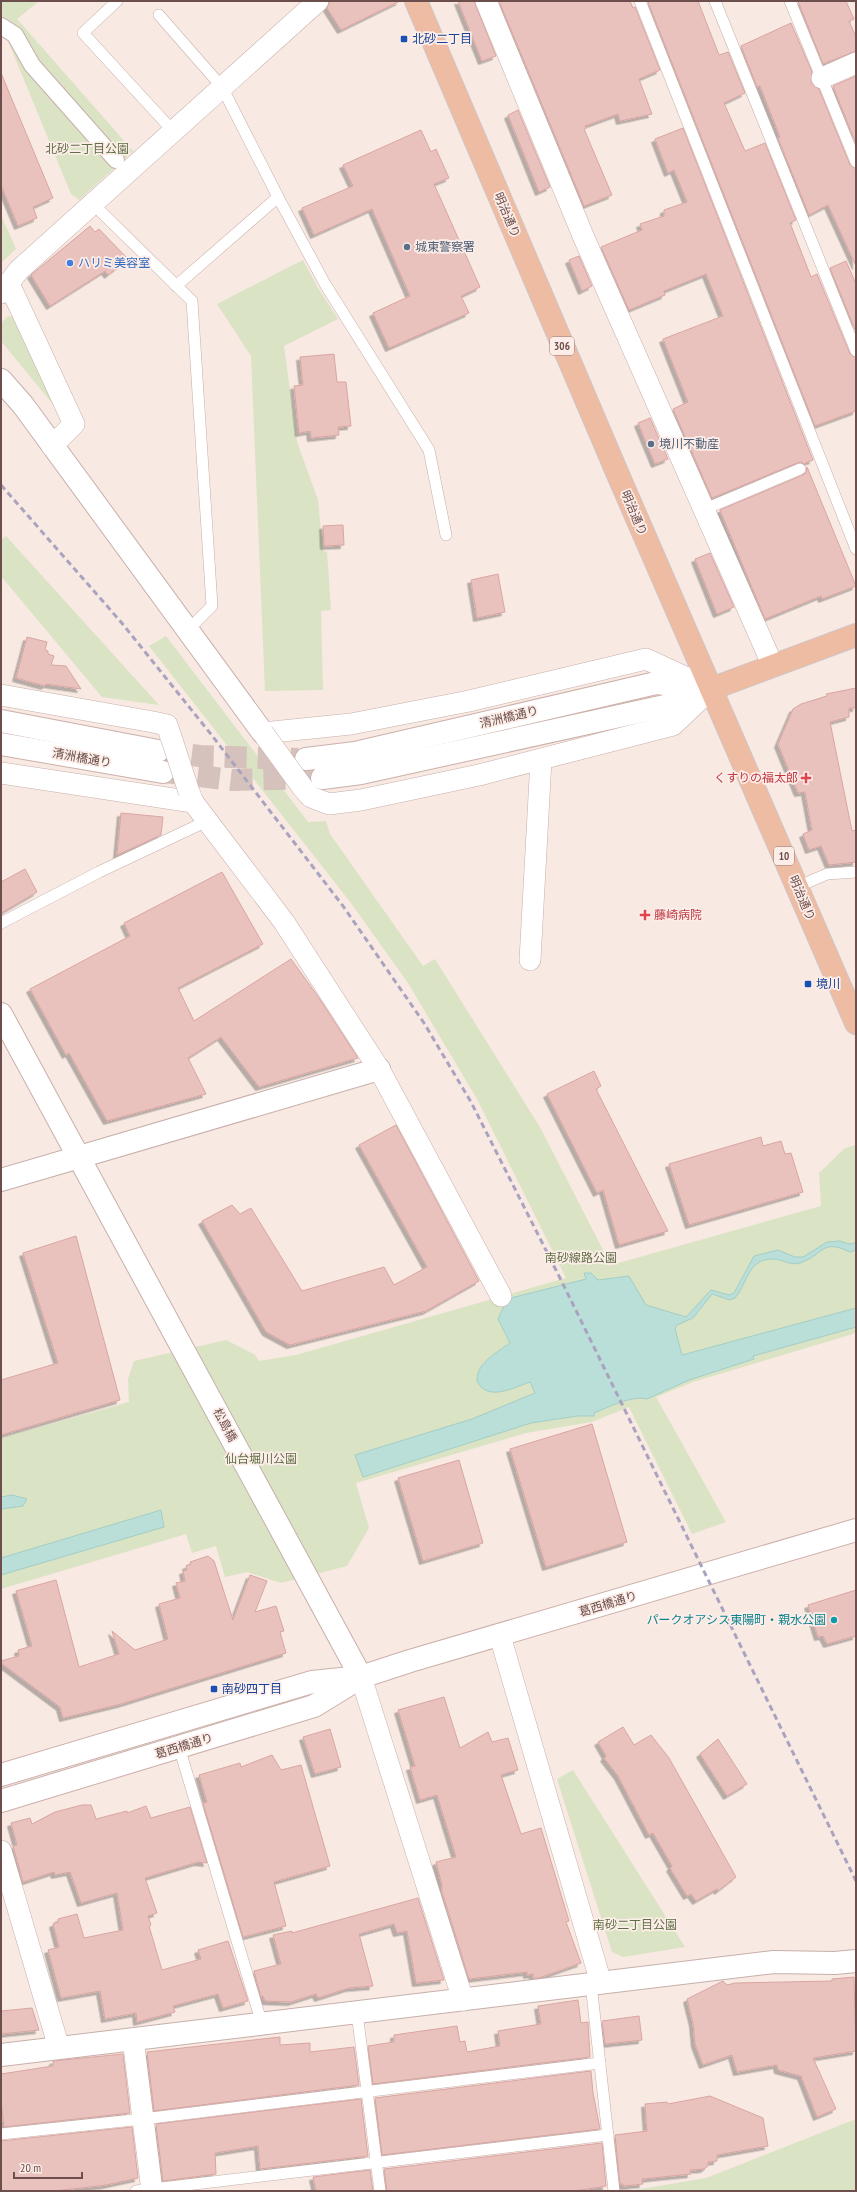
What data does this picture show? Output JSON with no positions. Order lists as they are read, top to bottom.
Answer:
{
  "streets": {
    "main road": [
      "明治通り",
      "306",
      "清洲橋通り",
      "10"
    ],
    "street": ["松島橋", "葛西橋通り"]
  },
  "crossings": [
    ["明治通り", "清洲橋通り"],
    ["松島橋", "葛西橋通り"]
  ],
  "parks": [
    "北砂二丁目公園",
    "南砂線路公園",
    "仙台堀川公園",
    "南砂二丁目公園"
  ],
  "places": {
    "transit": ["北砂二丁目", "境川", "南砂四丁目"],
    "other": [
      "城東警察署",
      "ハリミ美容室",
      "境川不動産",
      "パークオアシス東陽町・親水公園"
    ],
    "health": ["くすりの福太郎", "藤崎病院"]
  },
  "scale_bar": "20 m"
}
